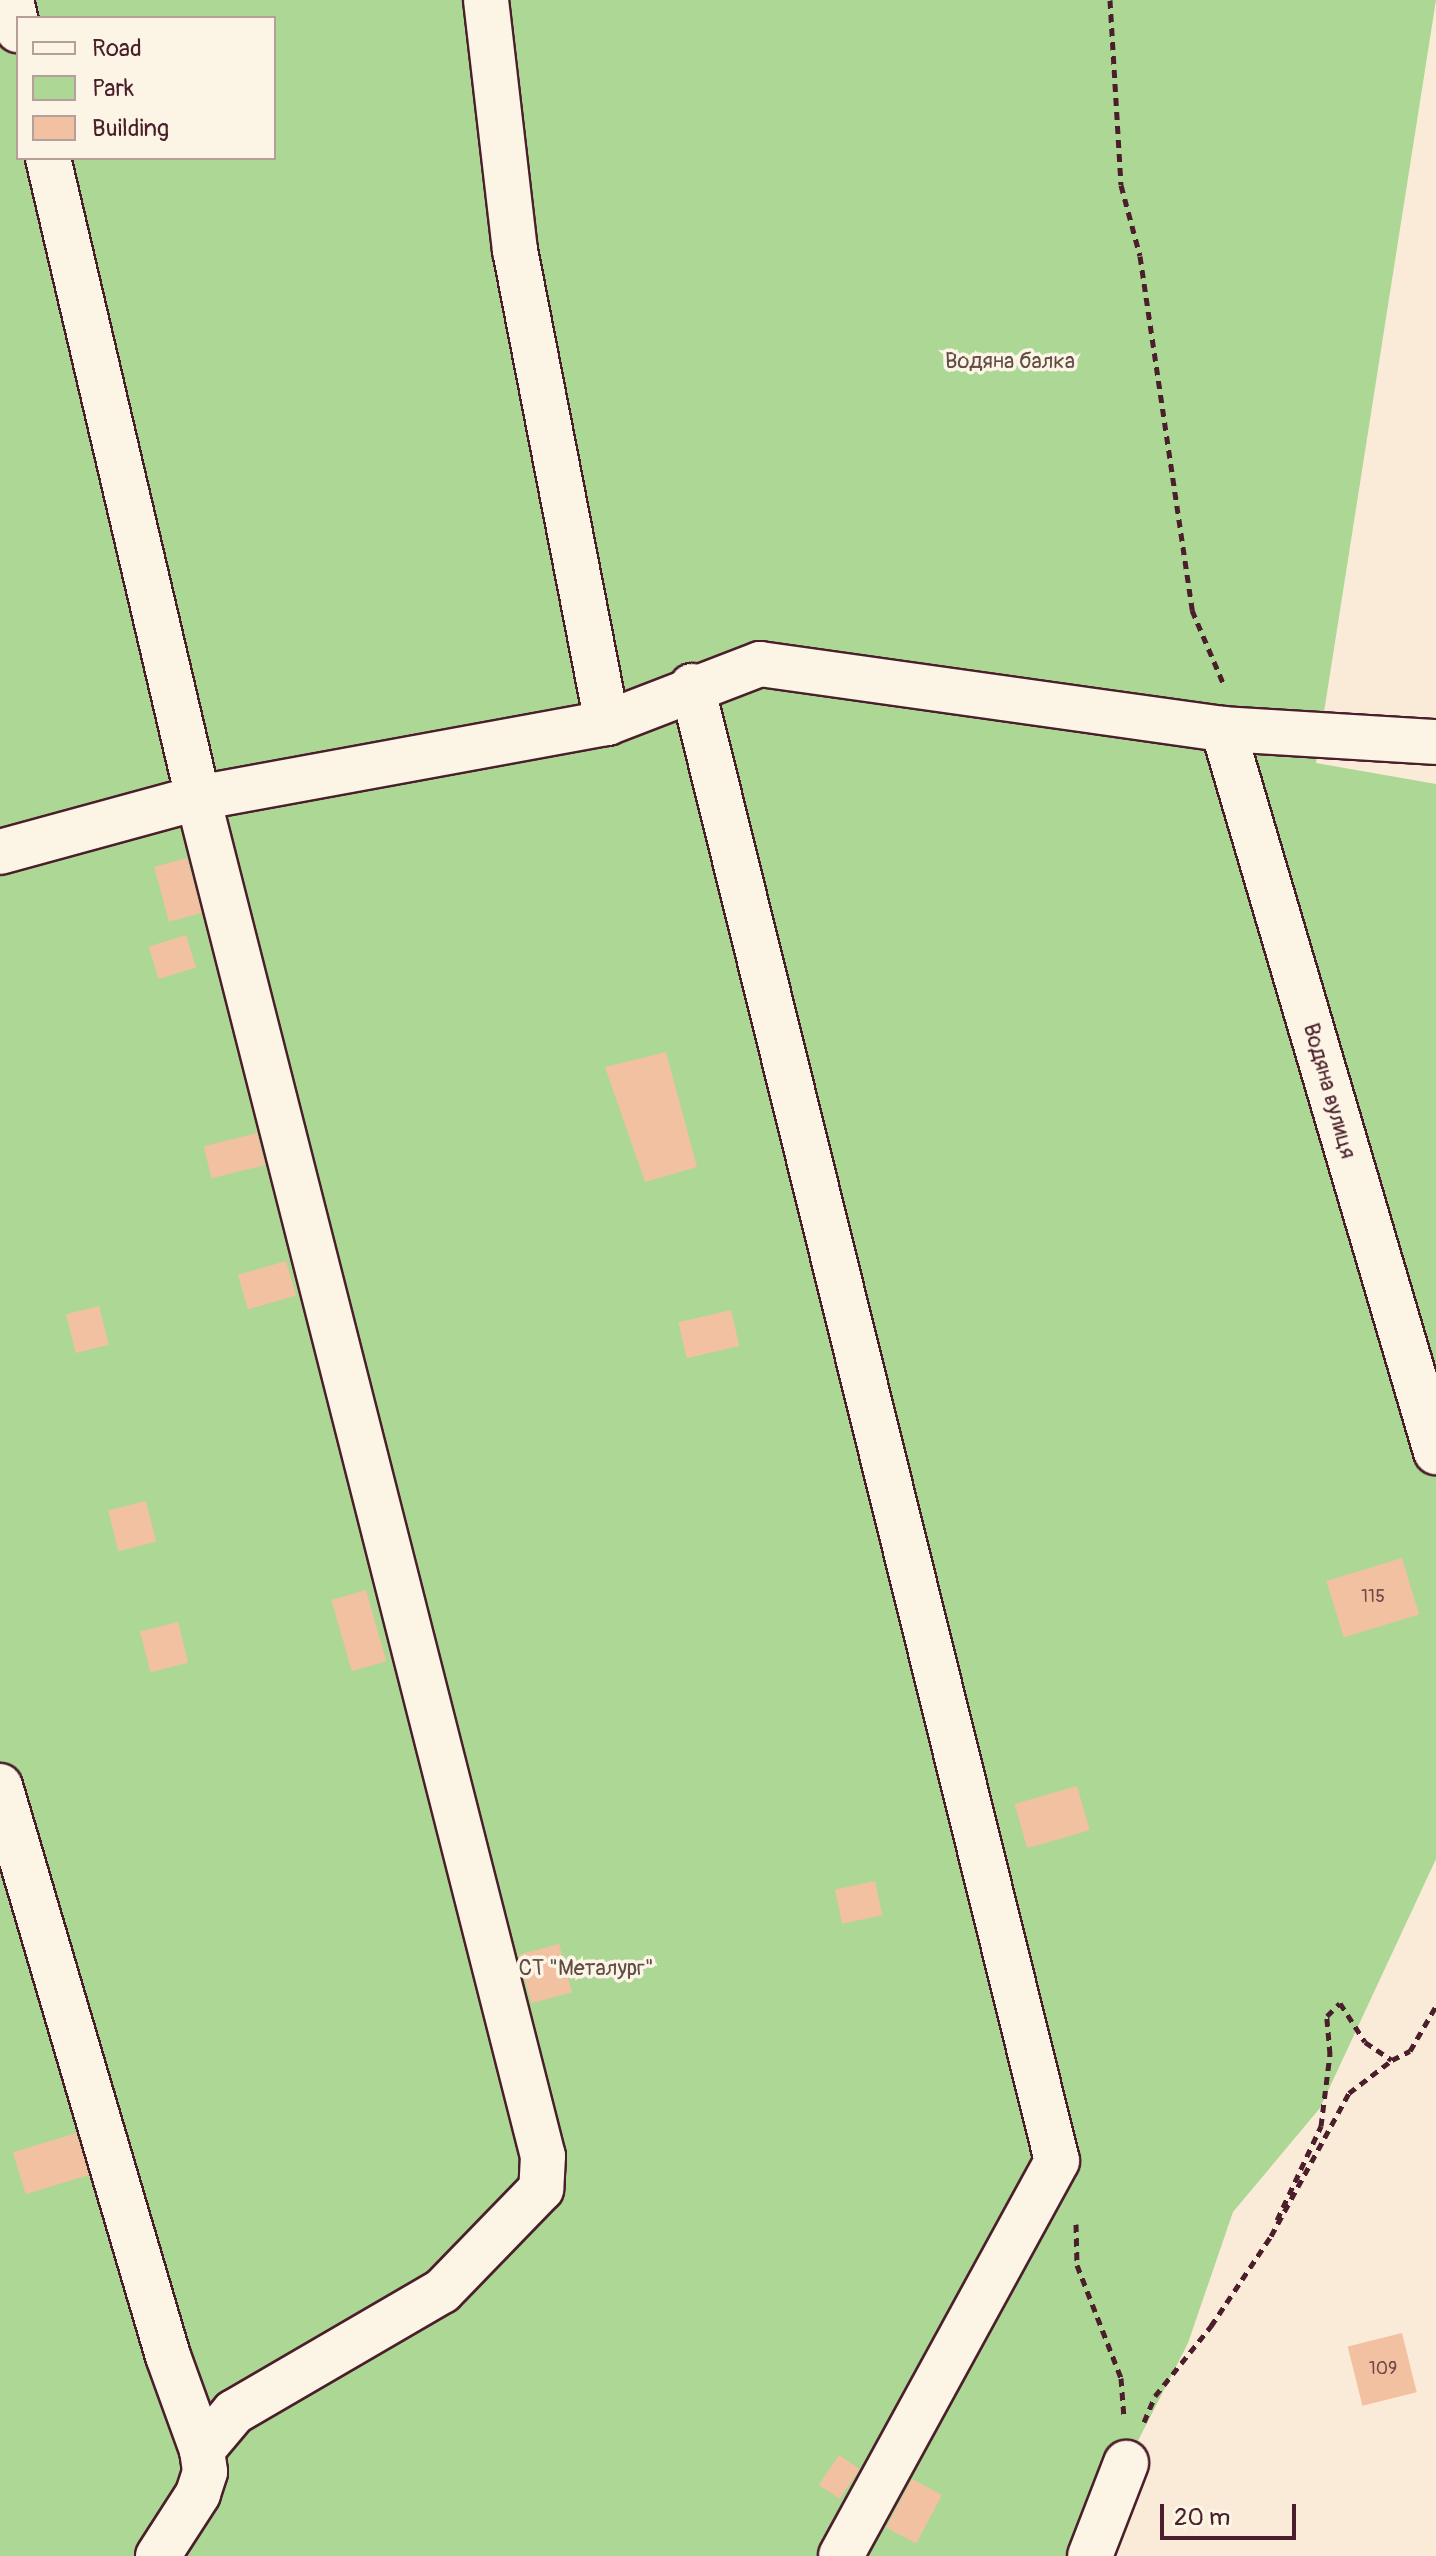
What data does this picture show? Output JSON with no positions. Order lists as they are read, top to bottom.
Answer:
{
  "streets": {
    "street": ["Водяна вулиця"]
  },
  "parks": ["Водяна балка", "СТ \"Металург\""],
  "house_numbers": ["115", "109"],
  "legend": ["Road", "Park", "Building"],
  "scale_bar": "20 m"
}
